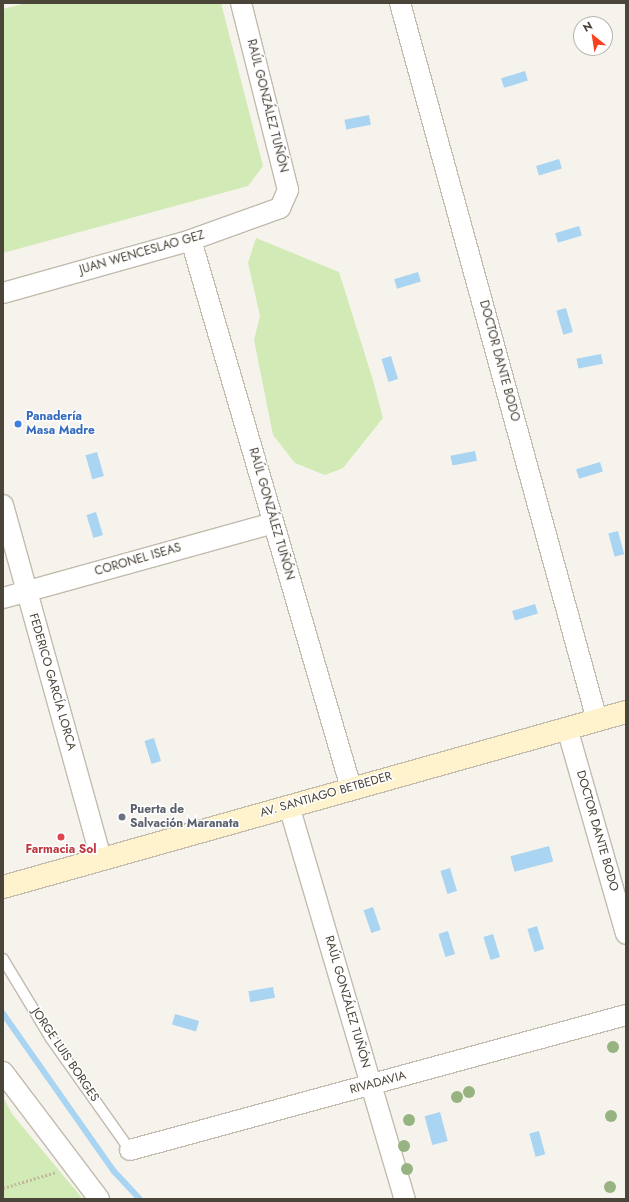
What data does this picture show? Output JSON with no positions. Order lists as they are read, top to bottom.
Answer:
{
  "streets": {
    "main road": ["AV. SANTIAGO BETBEDER"],
    "street": [
      "RAÚL GONZÁLEZ TUÑÓN",
      "JUAN WENCESLAO GEZ",
      "DOCTOR DANTE BODO",
      "CORONEL ISEAS",
      "FEDERICO GARCÍA LORCA",
      "RIVADAVIA"
    ],
    "lane": ["JORGE LUIS BORGES"]
  },
  "crossings": [
    ["RAÚL GONZÁLEZ TUÑÓN", "JUAN WENCESLAO GEZ"],
    ["RAÚL GONZÁLEZ TUÑÓN", "CORONEL ISEAS"],
    ["RAÚL GONZÁLEZ TUÑÓN", "AV. SANTIAGO BETBEDER"],
    ["RAÚL GONZÁLEZ TUÑÓN", "RIVADAVIA"],
    ["DOCTOR DANTE BODO", "AV. SANTIAGO BETBEDER"],
    ["CORONEL ISEAS", "FEDERICO GARCÍA LORCA"],
    ["FEDERICO GARCÍA LORCA", "AV. SANTIAGO BETBEDER"],
    ["JORGE LUIS BORGES", "RIVADAVIA"]
  ],
  "places": ["Panadería Masa Madre", "Puerta de Salvación Maranata", "Farmacia Sol"],
  "north": "top left"
}
